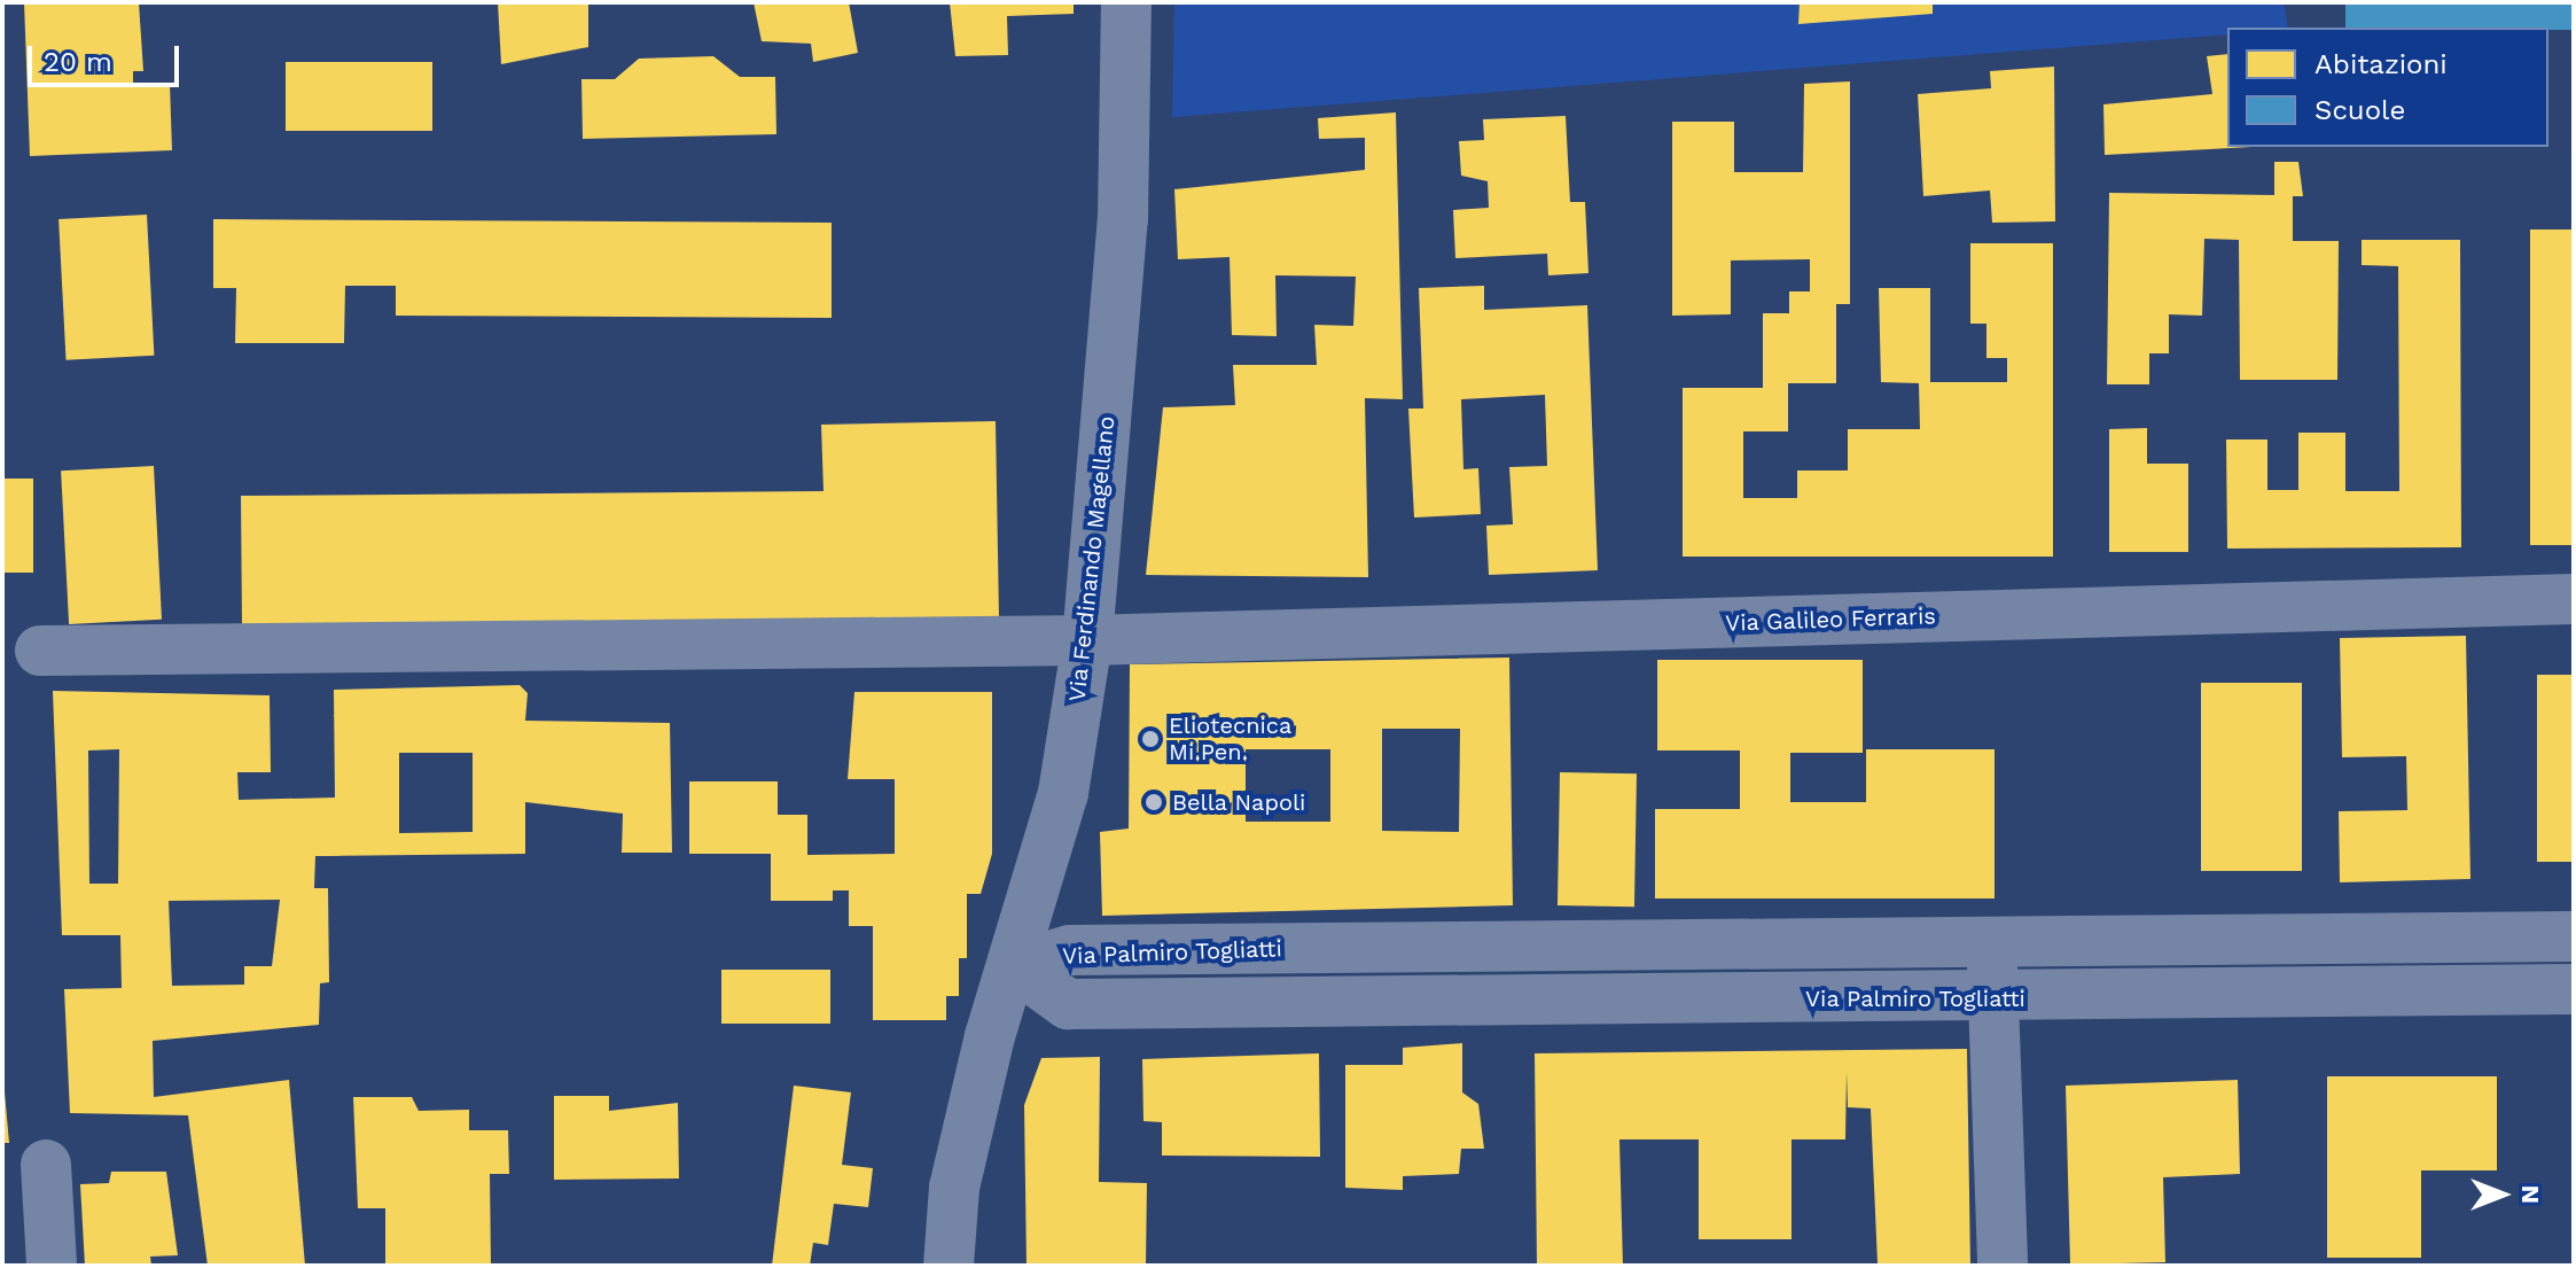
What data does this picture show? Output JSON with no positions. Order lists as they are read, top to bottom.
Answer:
{
  "streets": {
    "street": ["Via Ferdinando Magellano", "Via Galileo Ferraris", "Via Palmiro Togliatti"]
  },
  "crossings": [
    ["Via Ferdinando Magellano", "Via Galileo Ferraris"],
    ["Via Ferdinando Magellano", "Via Palmiro Togliatti"]
  ],
  "places": ["Eliotecnica Mi.Pen.", "Bella Napoli"],
  "legend": ["Abitazioni", "Scuole"],
  "scale_bar": "20 m",
  "north": "right"
}
